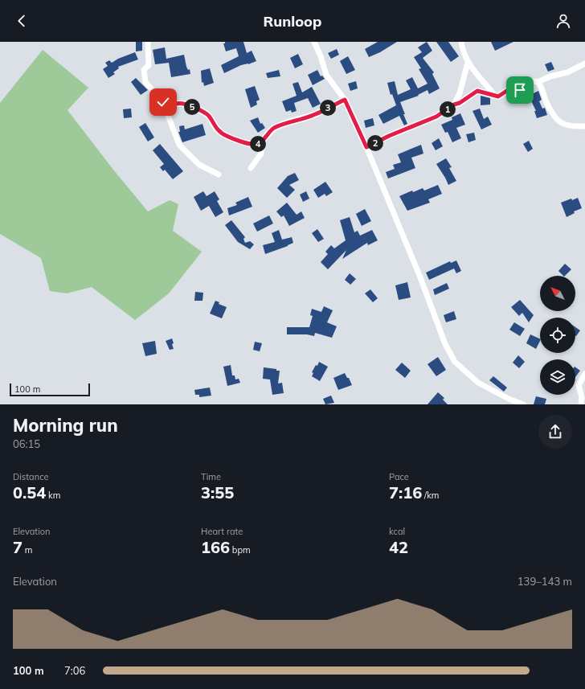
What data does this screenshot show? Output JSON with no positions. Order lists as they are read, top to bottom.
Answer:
{
  "scale_bar": "100 m",
  "north": "top left",
  "page": {
    "header": "Runloop",
    "pins": [
      "5",
      "3",
      "1",
      "2",
      "4"
    ],
    "scale": "100 m",
    "heading": ["Morning run", "06:15"],
    "stats": [
      ["Distance", "0.54 km"],
      ["Time", "3:55"],
      ["Pace", "7:16 /km"],
      ["Elevation", "7 m"],
      ["Heart rate", "166 bpm"],
      ["kcal", "42"]
    ],
    "chart": ["Elevation", "139–143 m"],
    "list": [
      {
        "name": "100 m",
        "note": "7:06"
      }
    ]
  }
}
